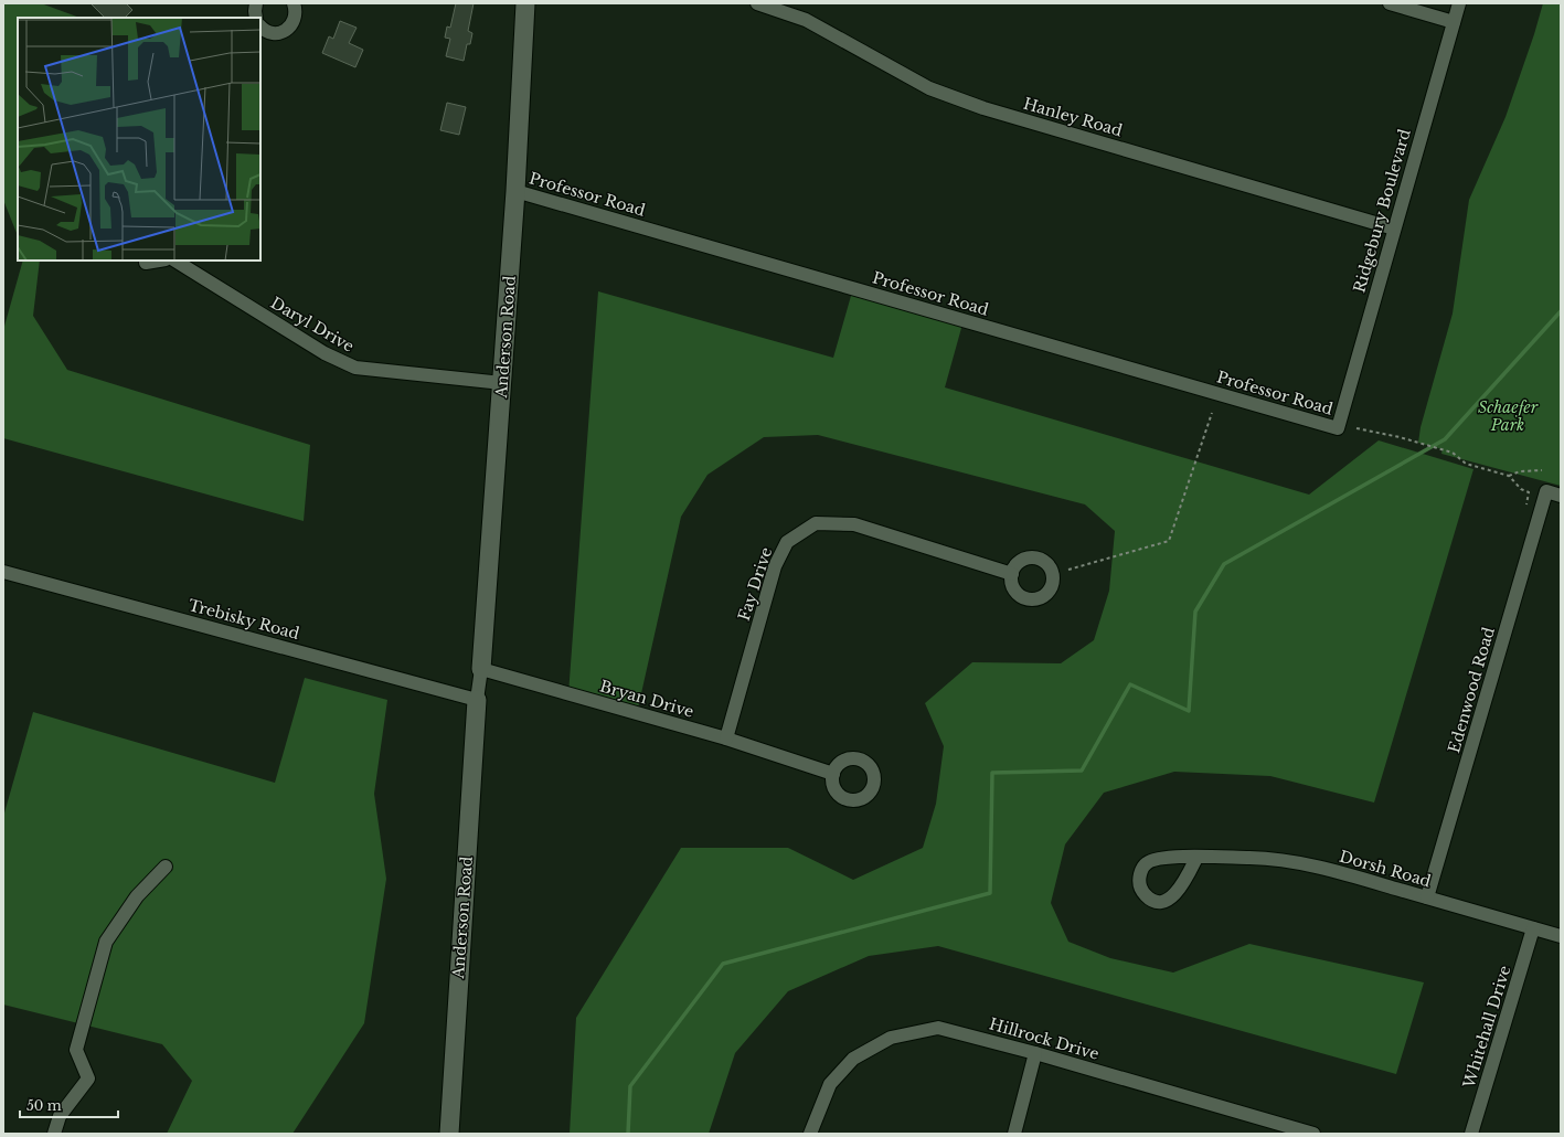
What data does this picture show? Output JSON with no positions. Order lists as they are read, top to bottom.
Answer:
{
  "streets": {
    "street": [
      "Hanley Road",
      "Professor Road",
      "Ridgebury Boulevard",
      "Daryl Drive",
      "Anderson Road",
      "Fay Drive",
      "Trebisky Road",
      "Edenwood Road",
      "Bryan Drive",
      "Dorsh Road",
      "Whitehall Drive",
      "Hillrock Drive"
    ]
  },
  "crossings": [
    ["Hanley Road", "Ridgebury Boulevard"],
    ["Professor Road", "Ridgebury Boulevard"],
    ["Professor Road", "Anderson Road"],
    ["Daryl Drive", "Anderson Road"],
    ["Anderson Road", "Trebisky Road"],
    ["Anderson Road", "Bryan Drive"],
    ["Fay Drive", "Bryan Drive"],
    ["Edenwood Road", "Dorsh Road"],
    ["Dorsh Road", "Whitehall Drive"]
  ],
  "parks": ["Schaefer Park"],
  "scale_bar": "50 m"
}
